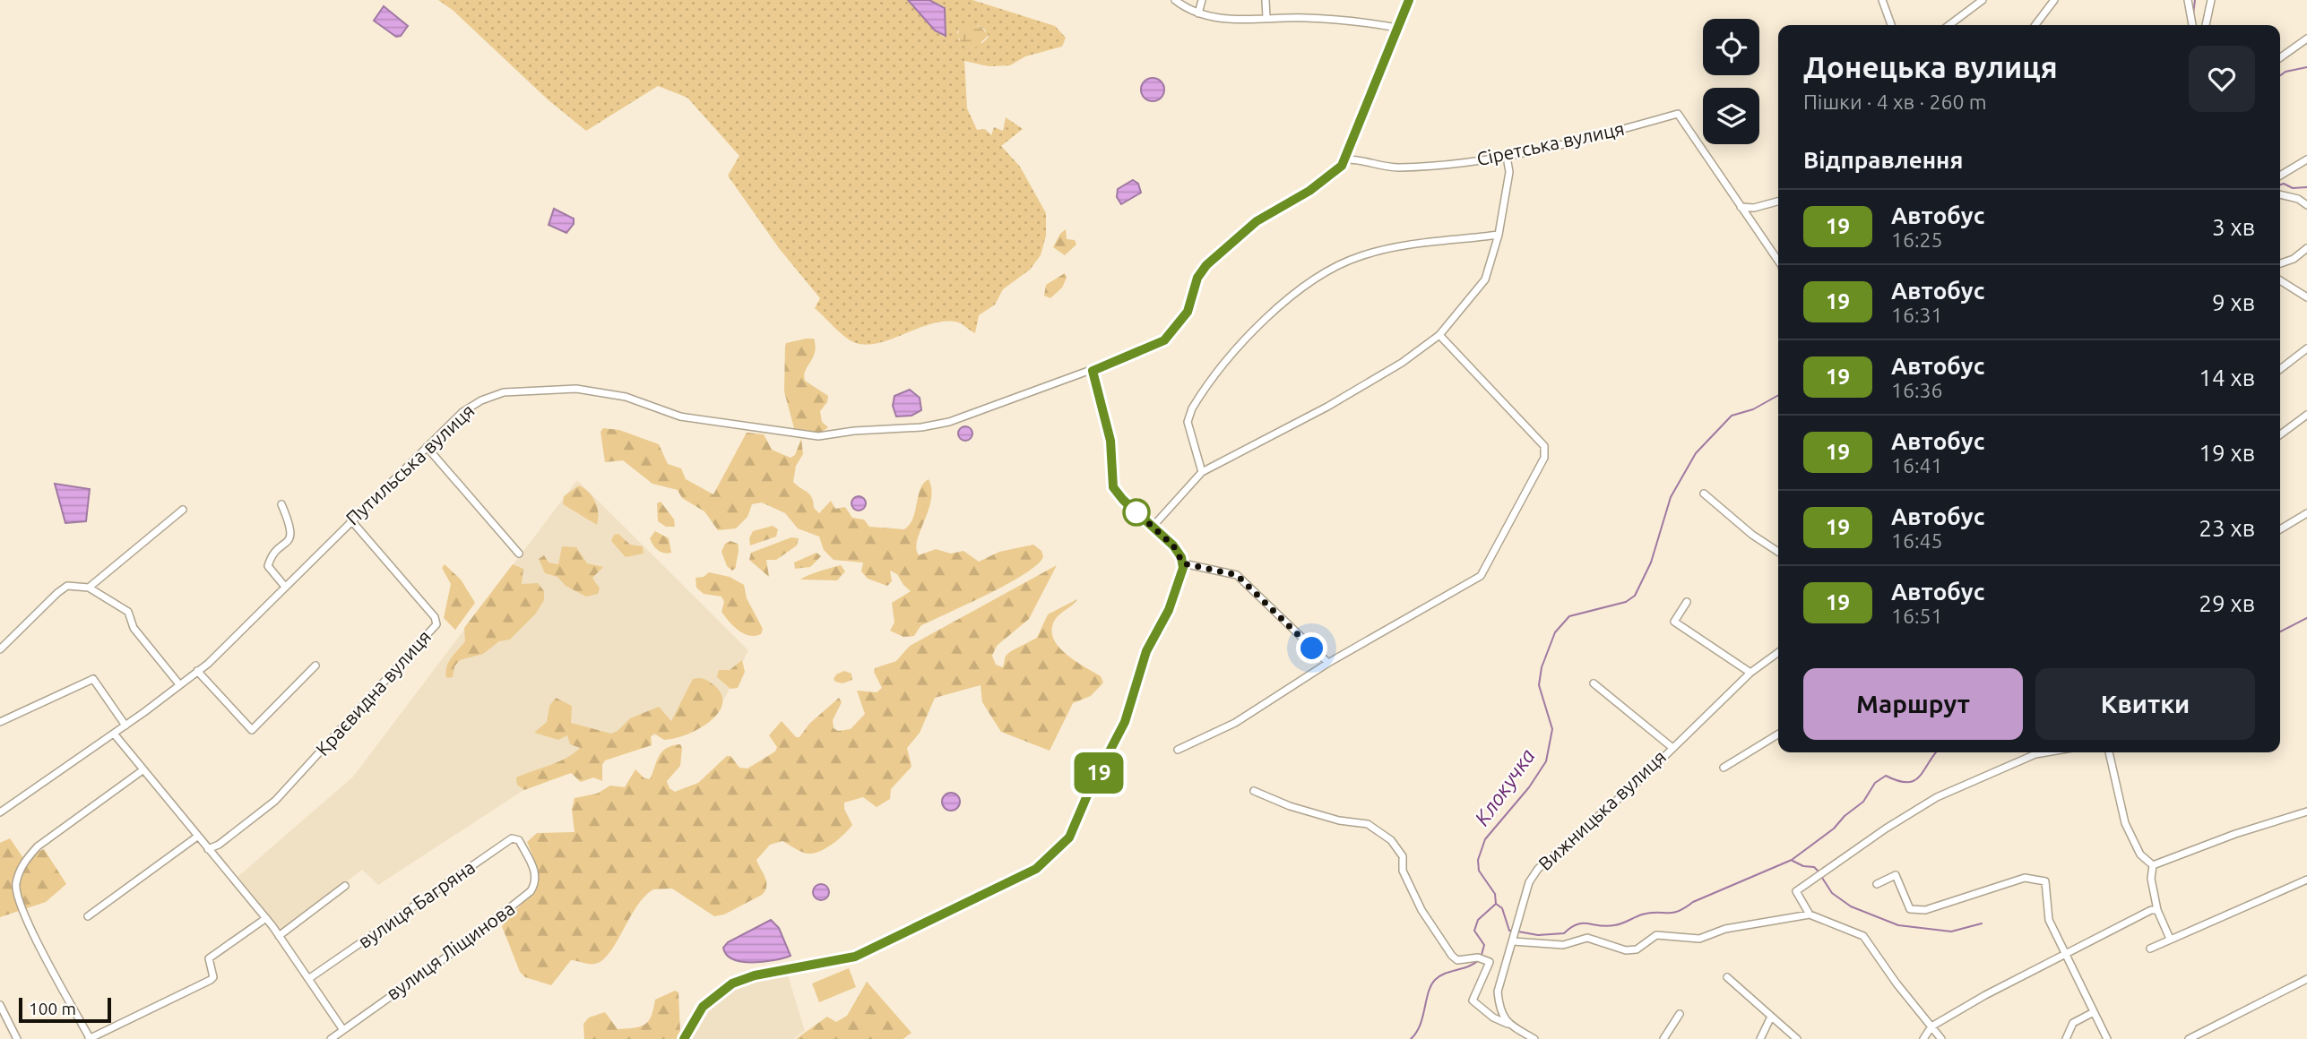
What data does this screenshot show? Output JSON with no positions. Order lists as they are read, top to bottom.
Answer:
{
  "streets": {
    "street": [
      "Сіретська вулиця",
      "Путильська вулиця",
      "Краєвидна вулиця",
      "Вижницька вулиця",
      "вулиця Багряна",
      "вулиця Ліщинова"
    ]
  },
  "crossings": [
    ["Сіретська вулиця", "Путильська вулиця"],
    ["Путильська вулиця", "Краєвидна вулиця"],
    ["вулиця Багряна", "вулиця Ліщинова"]
  ],
  "water": ["Клокучка"],
  "lines": ["bus line 19"],
  "scale_bar": "100 m",
  "page": {
    "on_map": "19",
    "heading": [
      ["Донецька вулиця", "Пішки · 4 хв · 260 m"],
      "Відправлення"
    ],
    "list": [
      {
        "mark": "19",
        "name": "Автобус",
        "note": "16:25",
        "value": "3 хв"
      },
      {
        "mark": "19",
        "name": "Автобус",
        "note": "16:31",
        "value": "9 хв"
      },
      {
        "mark": "19",
        "name": "Автобус",
        "note": "16:36",
        "value": "14 хв"
      },
      {
        "mark": "19",
        "name": "Автобус",
        "note": "16:41",
        "value": "19 хв"
      },
      {
        "mark": "19",
        "name": "Автобус",
        "note": "16:45",
        "value": "23 хв"
      },
      {
        "mark": "19",
        "name": "Автобус",
        "note": "16:51",
        "value": "29 хв"
      }
    ],
    "buttons": ["Маршрут", "Квитки"],
    "scale": "100 m"
  }
}
